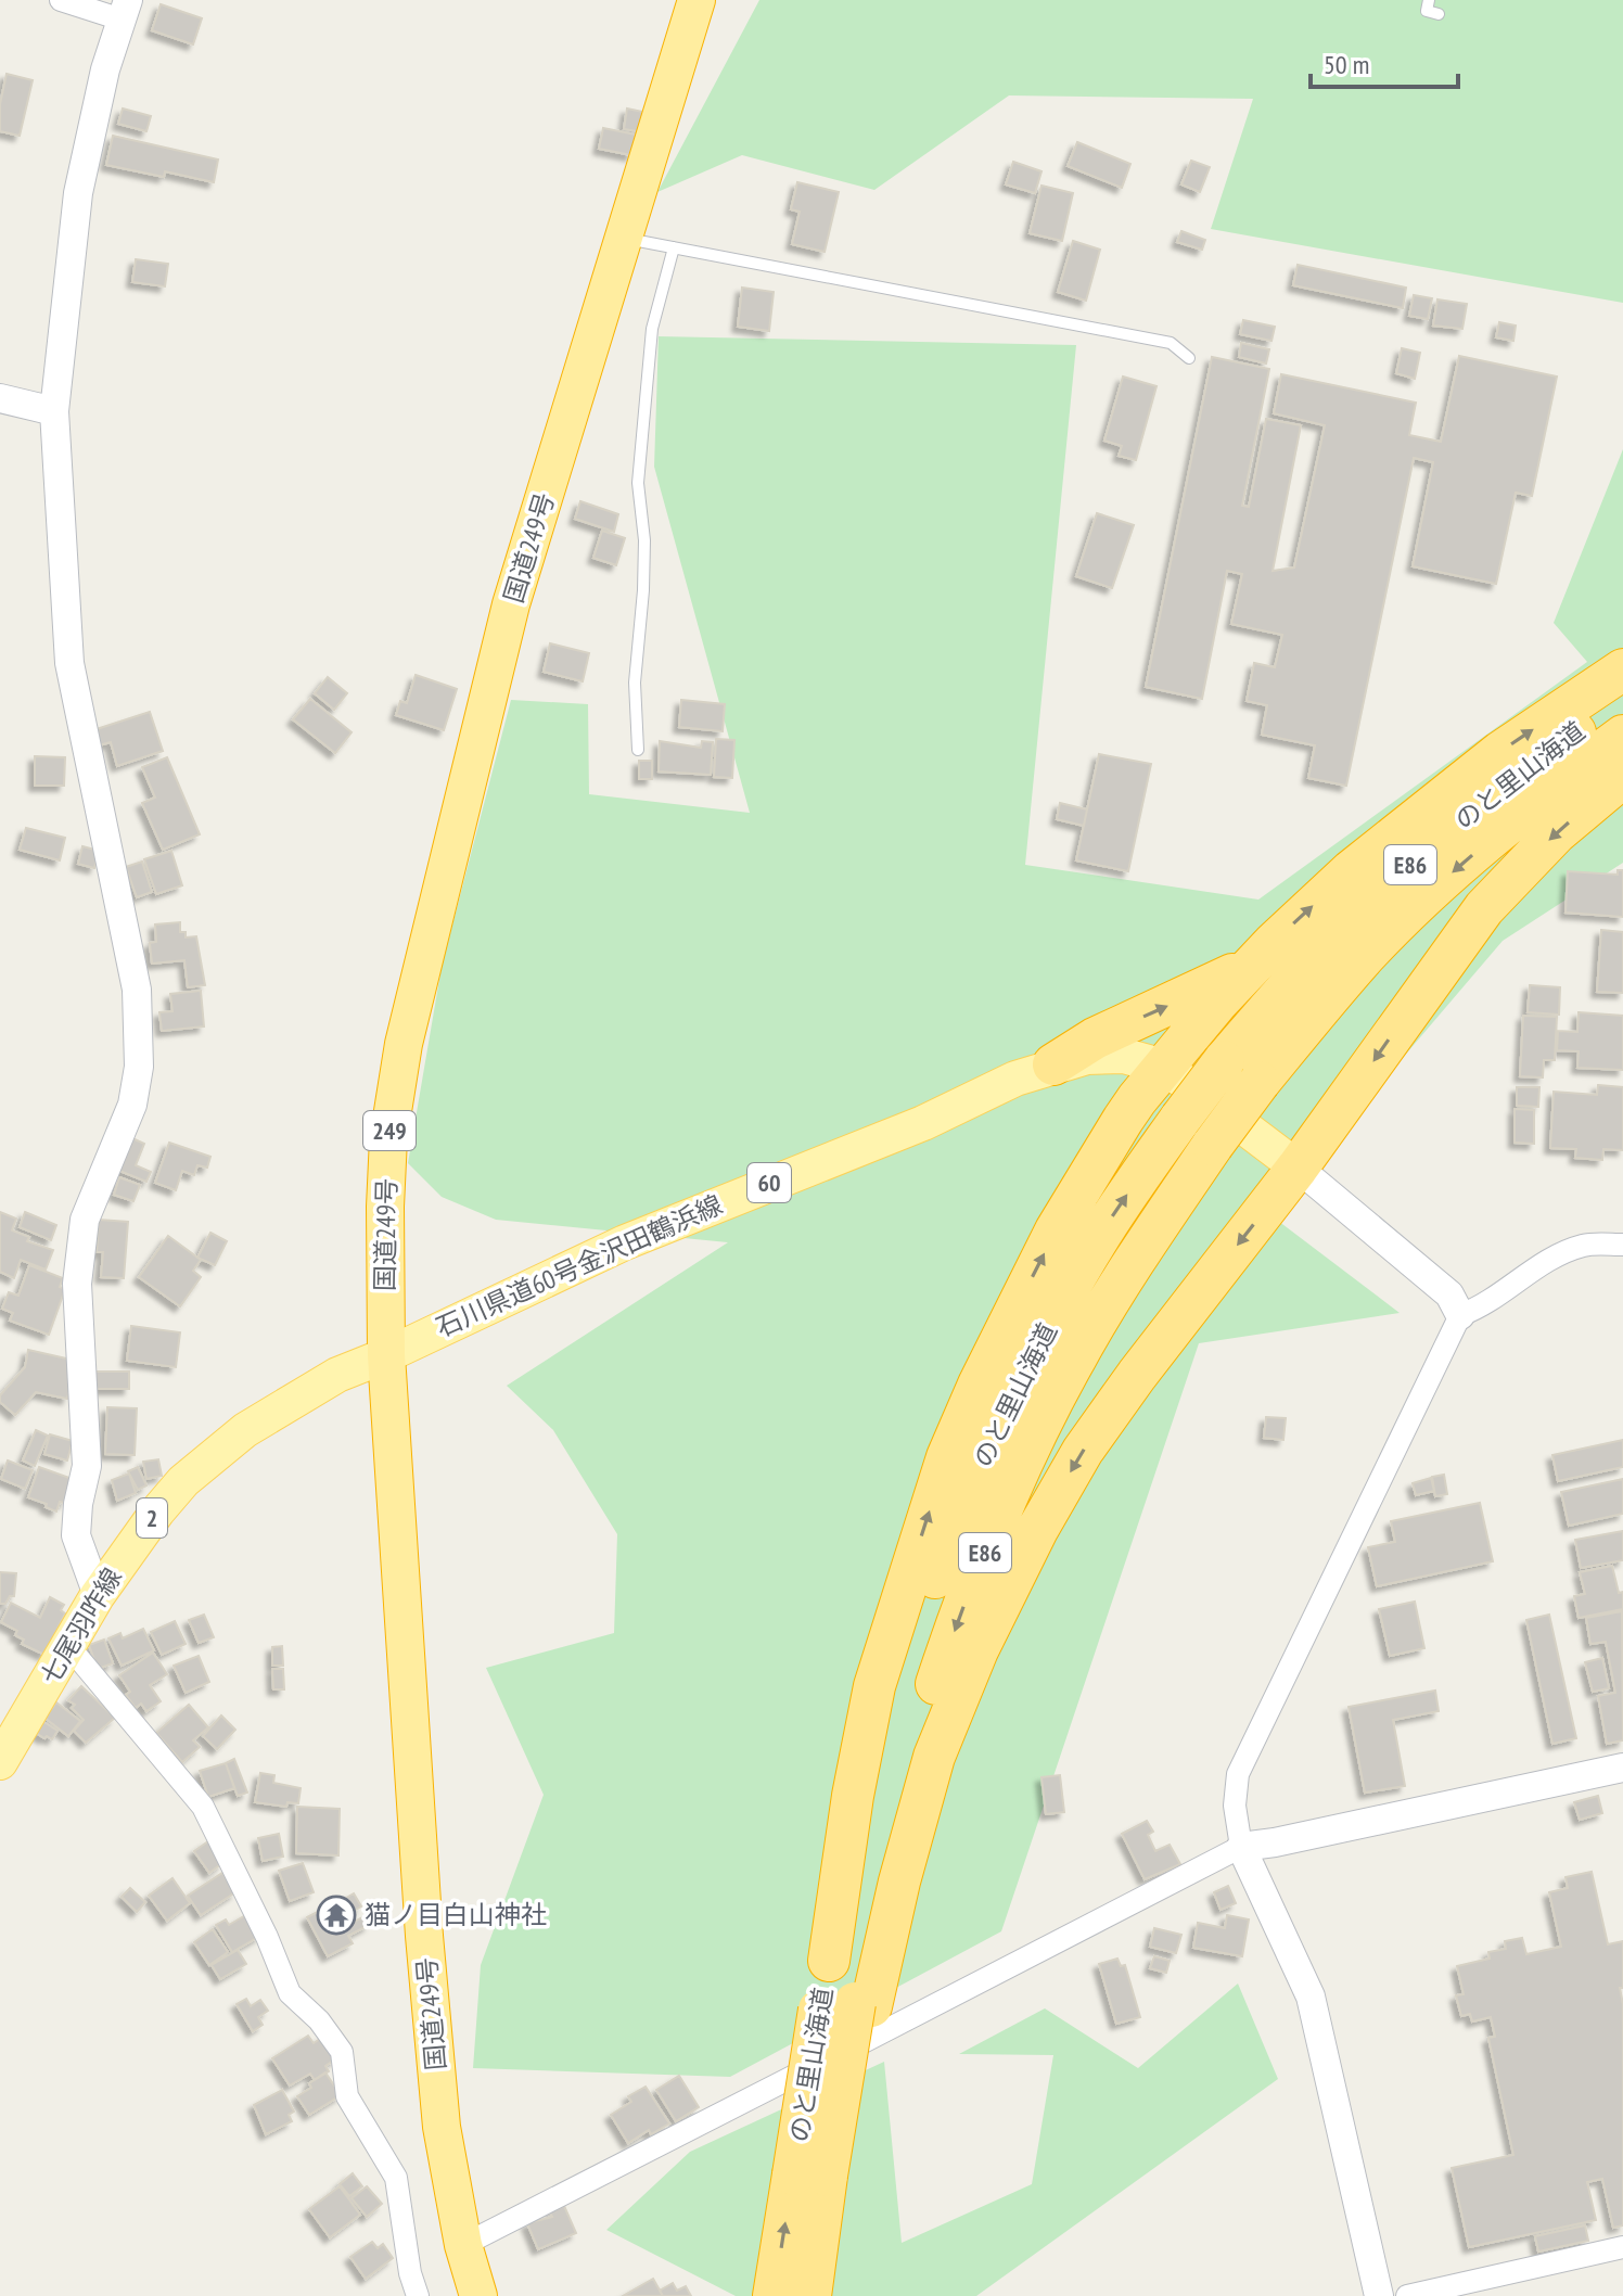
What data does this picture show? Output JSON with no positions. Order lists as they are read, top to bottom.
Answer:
{
  "streets": {
    "highway": [
      "国道249号",
      "のと里山海道",
      "E86",
      "249"
    ],
    "main road": [
      "60",
      "石川県道60号金沢田鶴浜線",
      "2",
      "七尾羽咋線"
    ]
  },
  "crossings": [
    ["国道249号", "石川県道60号金沢田鶴浜線"],
    ["国道249号", "七尾羽咋線"],
    ["60", "石川県道60号金沢田鶴浜線"],
    ["石川県道60号金沢田鶴浜線", "七尾羽咋線"]
  ],
  "places": {
    "temple": ["猫ノ目白山神社"]
  },
  "scale_bar": "50 m"
}
